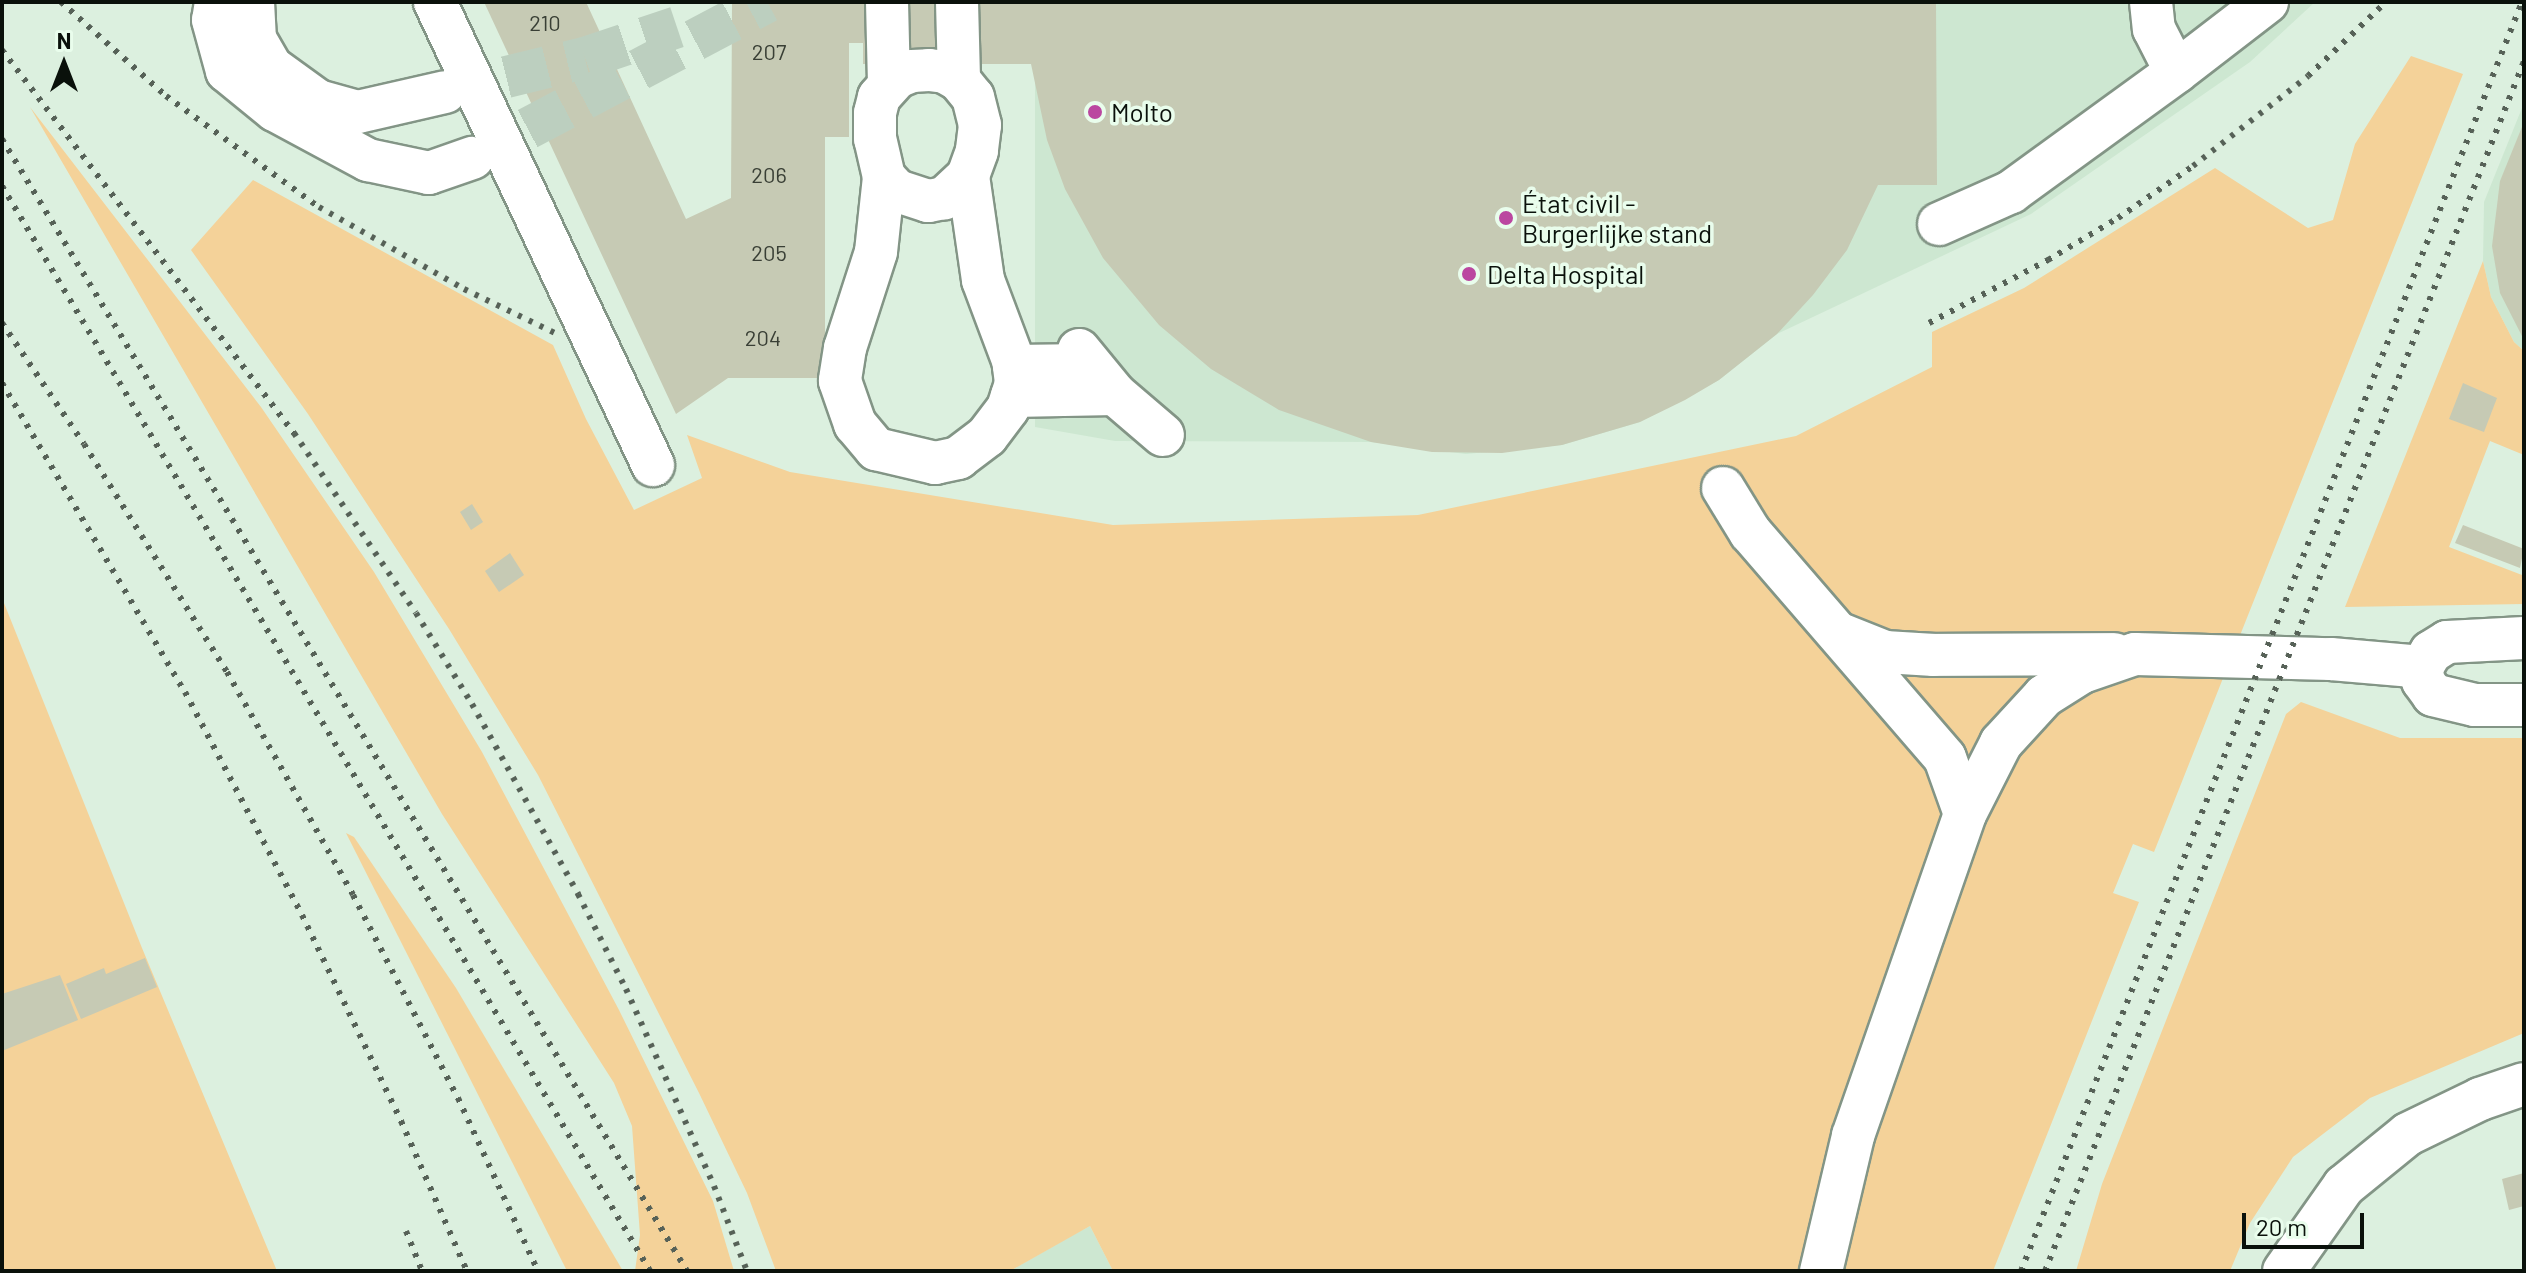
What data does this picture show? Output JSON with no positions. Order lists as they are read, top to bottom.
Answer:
{
  "places": ["Molto", "État civil - Burgerlijke stand", "Delta Hospital"],
  "house_numbers": [
    "210",
    "207",
    "206",
    "205",
    "204"
  ],
  "scale_bar": "20 m",
  "north": "top"
}
